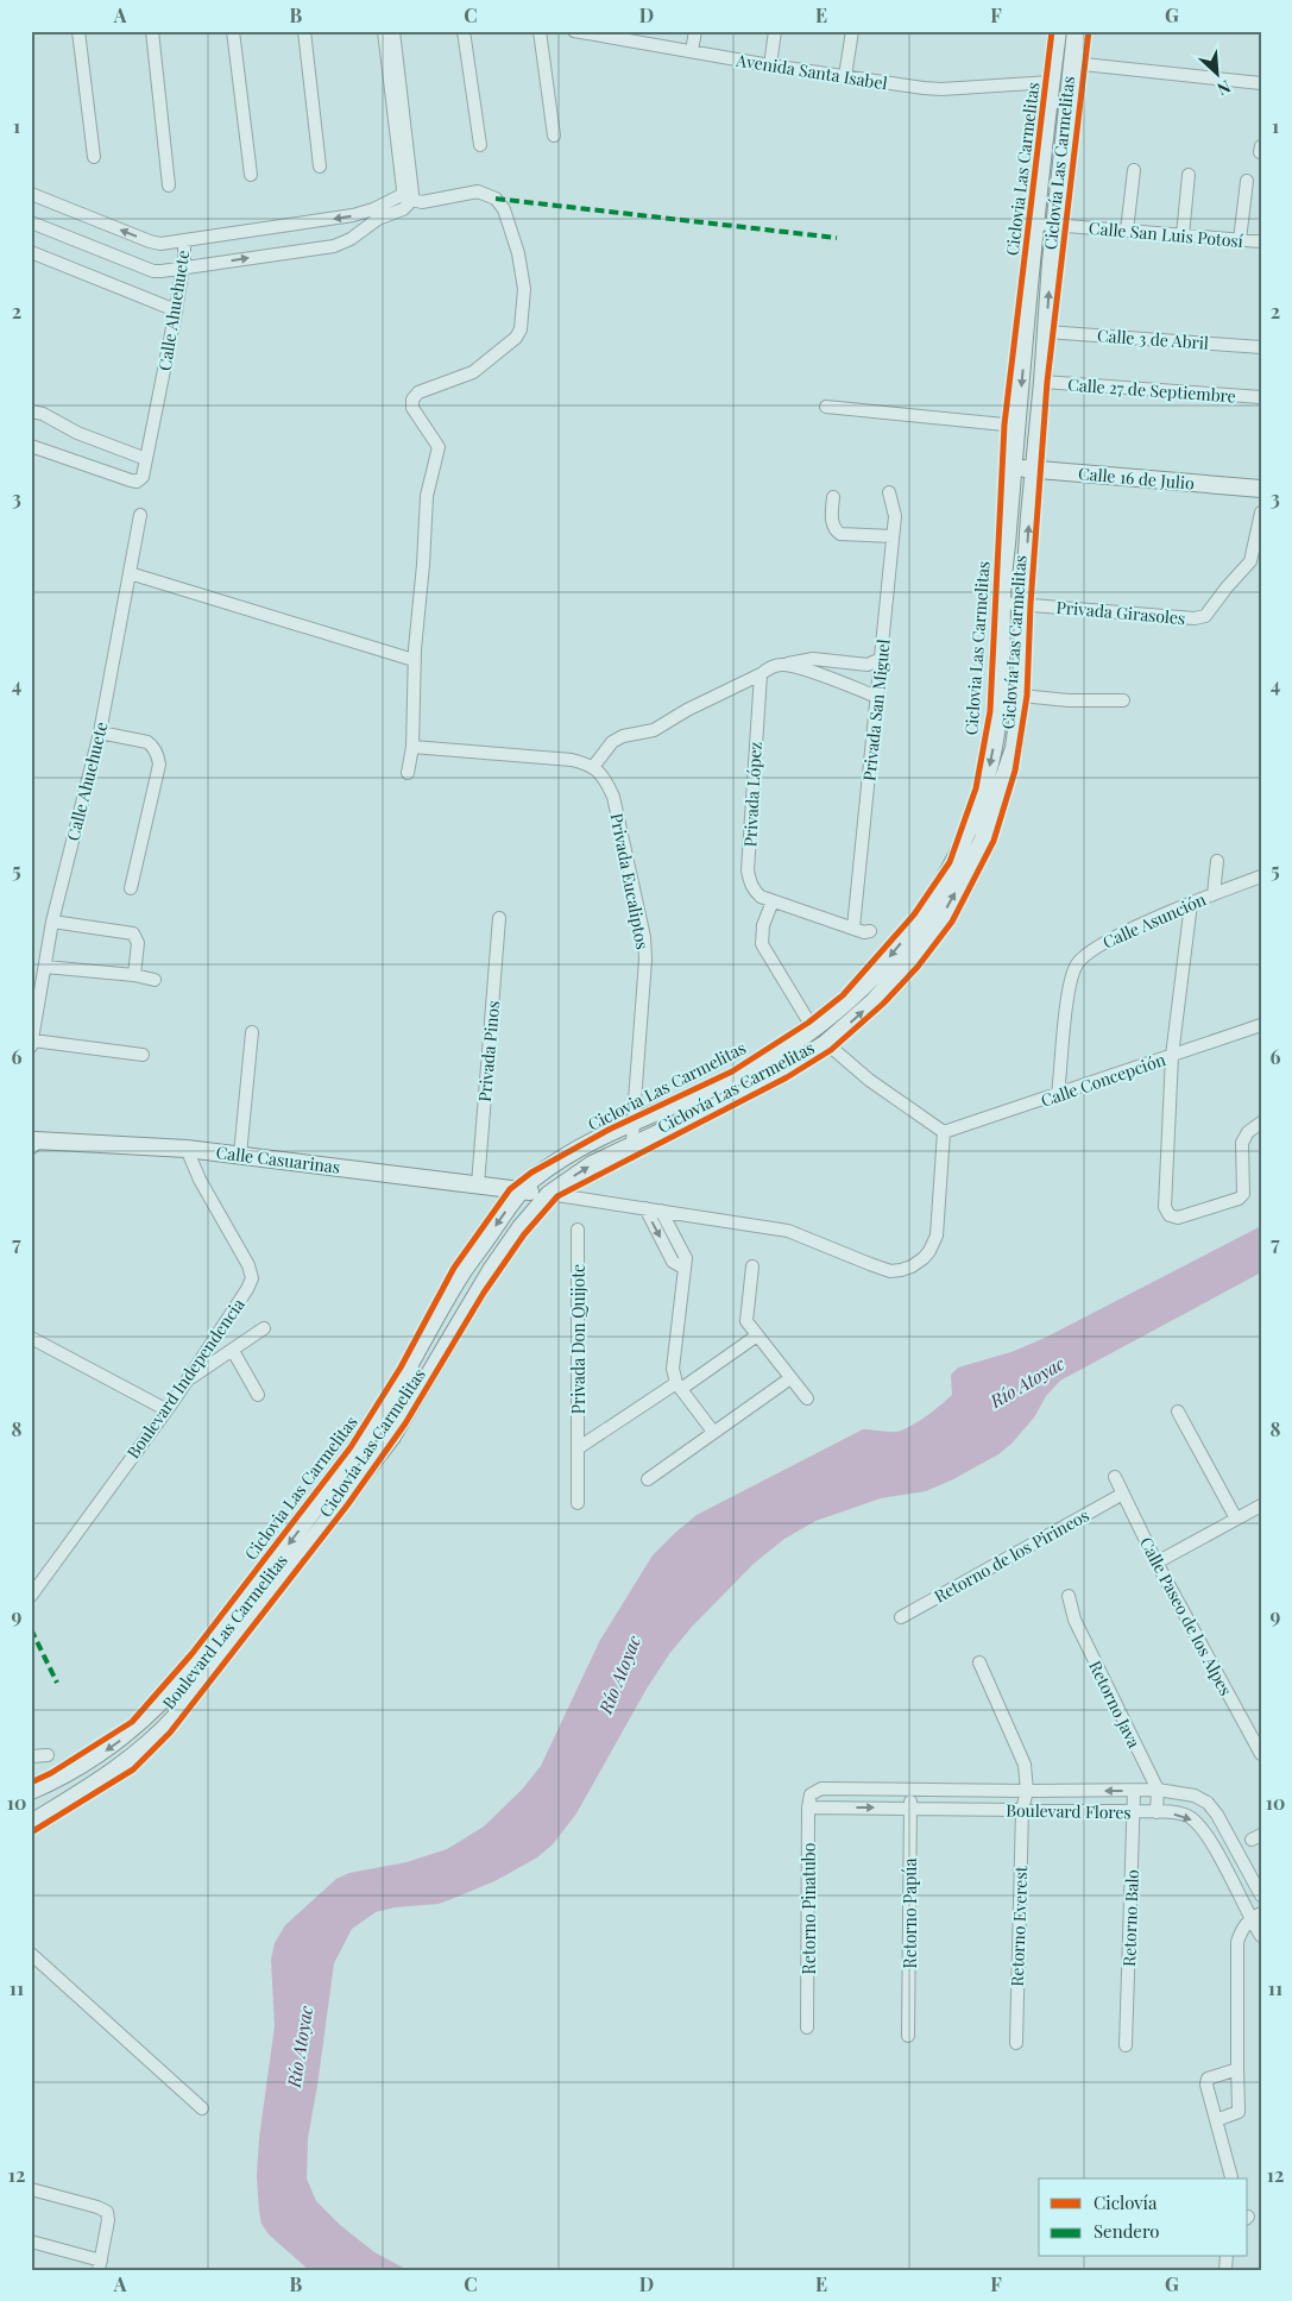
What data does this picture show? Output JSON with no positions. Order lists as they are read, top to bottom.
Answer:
{
  "streets": {
    "main road": ["Calle 16 de Julio", "Calle Casuarinas", "Boulevard Las Carmelitas"],
    "street": [
      "Avenida Santa Isabel",
      "Calle San Luis Potosí",
      "Calle Ahuehuete",
      "Calle 3 de Abril",
      "Calle 27 de Septiembre",
      "Privada Girasoles",
      "Privada San Miguel",
      "Privada López",
      "Privada Eucaliptos",
      "Calle Asunción",
      "Privada Pinos",
      "Calle Concepción",
      "Privada Don Quijote",
      "Boulevard Independencia",
      "Retorno de los Pirineos",
      "Calle Paseo de los Alpes",
      "Retorno Java",
      "Boulevard Flores",
      "Retorno Pinatubo",
      "Retorno Papúa",
      "Retorno Balo",
      "Retorno Everest"
    ],
    "cycle path": ["Ciclovía Las Carmelitas"]
  },
  "crossings": [
    ["Calle Asunción", "Calle Concepción"],
    ["Privada Pinos", "Calle Casuarinas"],
    ["Calle Concepción", "Calle Casuarinas"],
    ["Calle Casuarinas", "Boulevard Independencia"],
    ["Calle Casuarinas", "Boulevard Las Carmelitas"],
    ["Retorno de los Pirineos", "Calle Paseo de los Alpes"],
    ["Retorno Java", "Boulevard Flores"],
    ["Boulevard Flores", "Retorno Pinatubo"],
    ["Boulevard Flores", "Retorno Papúa"],
    ["Boulevard Flores", "Retorno Balo"],
    ["Boulevard Flores", "Retorno Everest"]
  ],
  "water": ["Río Atoyac"],
  "legend": ["Ciclovía", "Sendero"],
  "north": "bottom right",
  "grid": {
    "columns": [
      "A",
      "B",
      "C",
      "D",
      "E",
      "F",
      "G"
    ],
    "rows": [
      "1",
      "2",
      "3",
      "4",
      "5",
      "6",
      "7",
      "8",
      "9",
      "10",
      "11",
      "12"
    ]
  }
}
